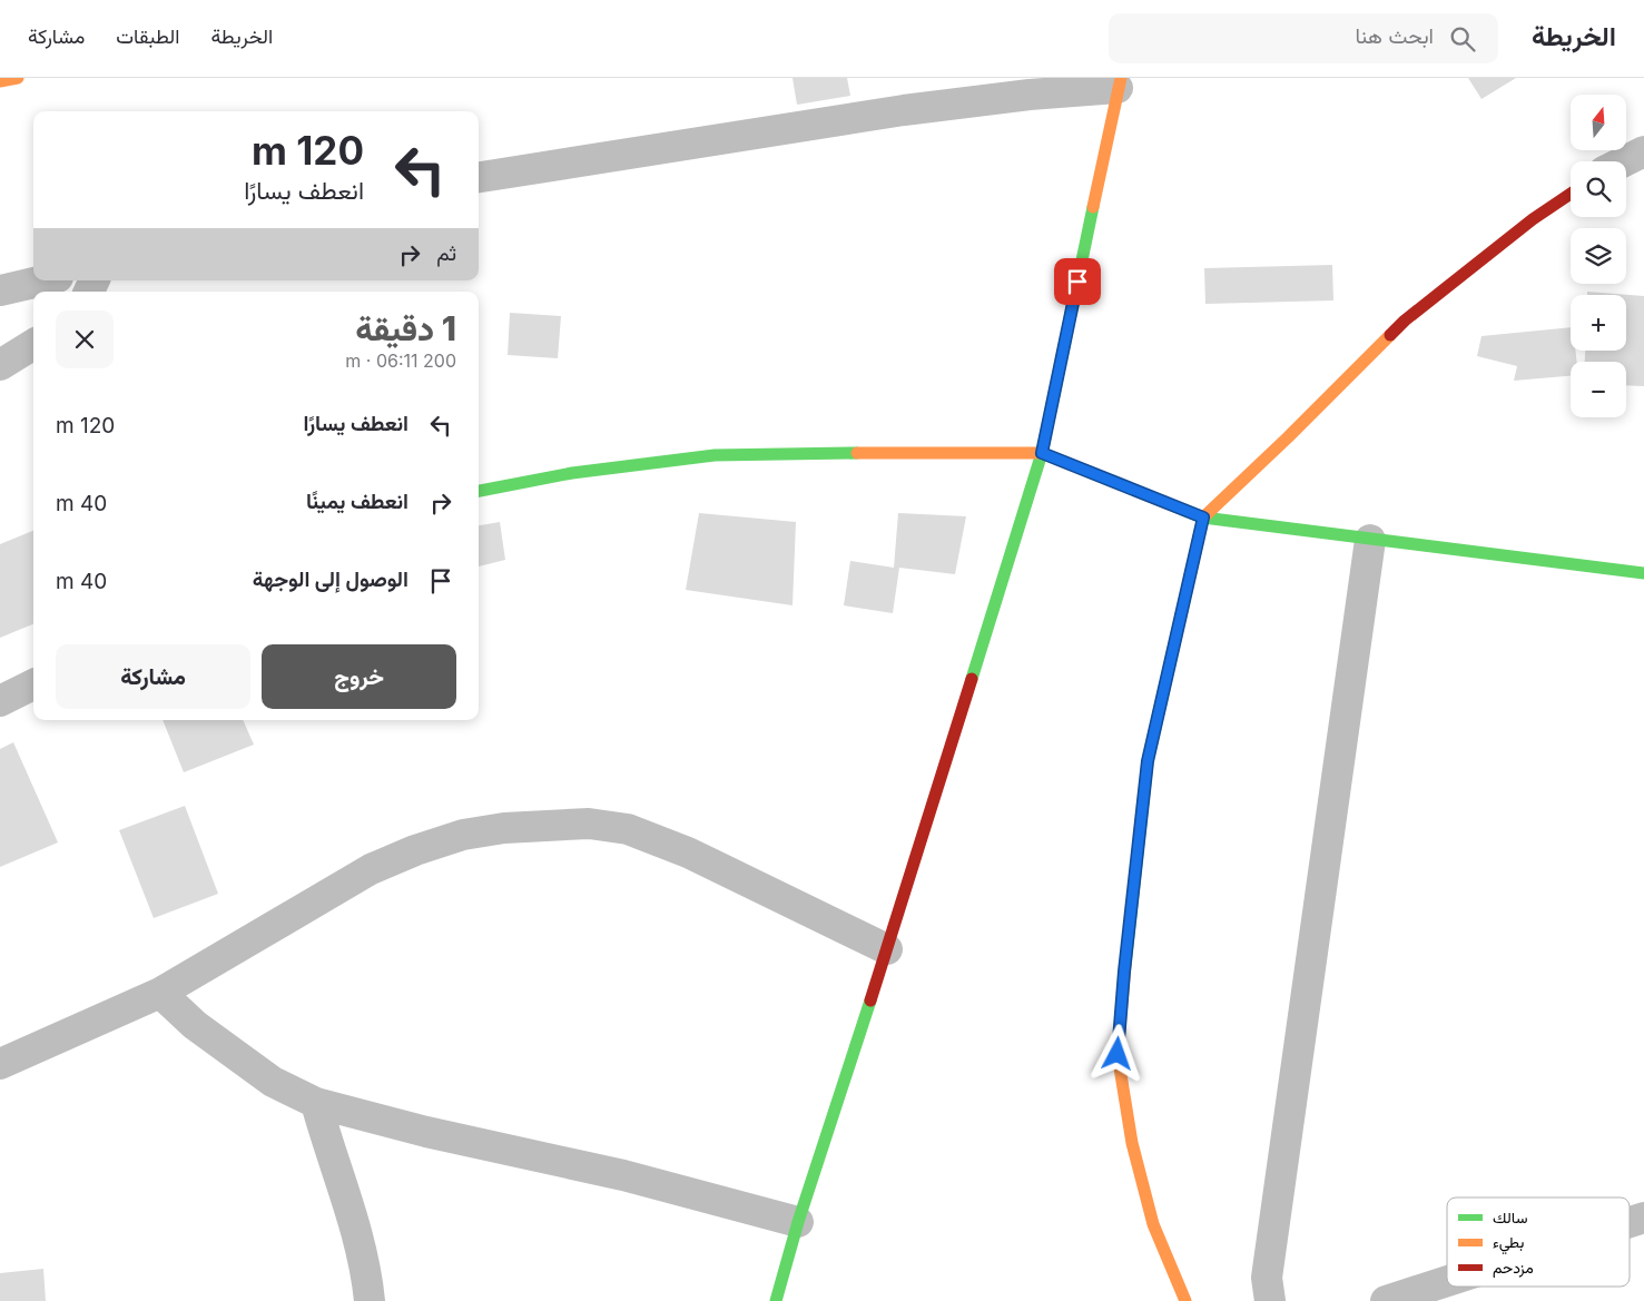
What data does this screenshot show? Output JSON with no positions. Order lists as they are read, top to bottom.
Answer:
{
  "legend": ["سالك", "بطيء", "مزدحم"],
  "north": "top",
  "page": {
    "header": "الخريطة",
    "search": "ابحث هنا",
    "nav": ["الخريطة", "الطبقات", "مشاركة"],
    "map_buttons": ["+", "−"],
    "turn": ["120 m", "انعطف يسارًا"],
    "then": "ثم",
    "heading": ["1 دقيقة", "200 m · 06:11"],
    "list": [
      {
        "name": "انعطف يسارًا",
        "value": "120 m"
      },
      {
        "name": "انعطف يمينًا",
        "value": "40 m"
      },
      {
        "name": "الوصول إلى الوجهة",
        "value": "40 m"
      }
    ],
    "buttons": ["خروج", "مشاركة"]
  }
}
